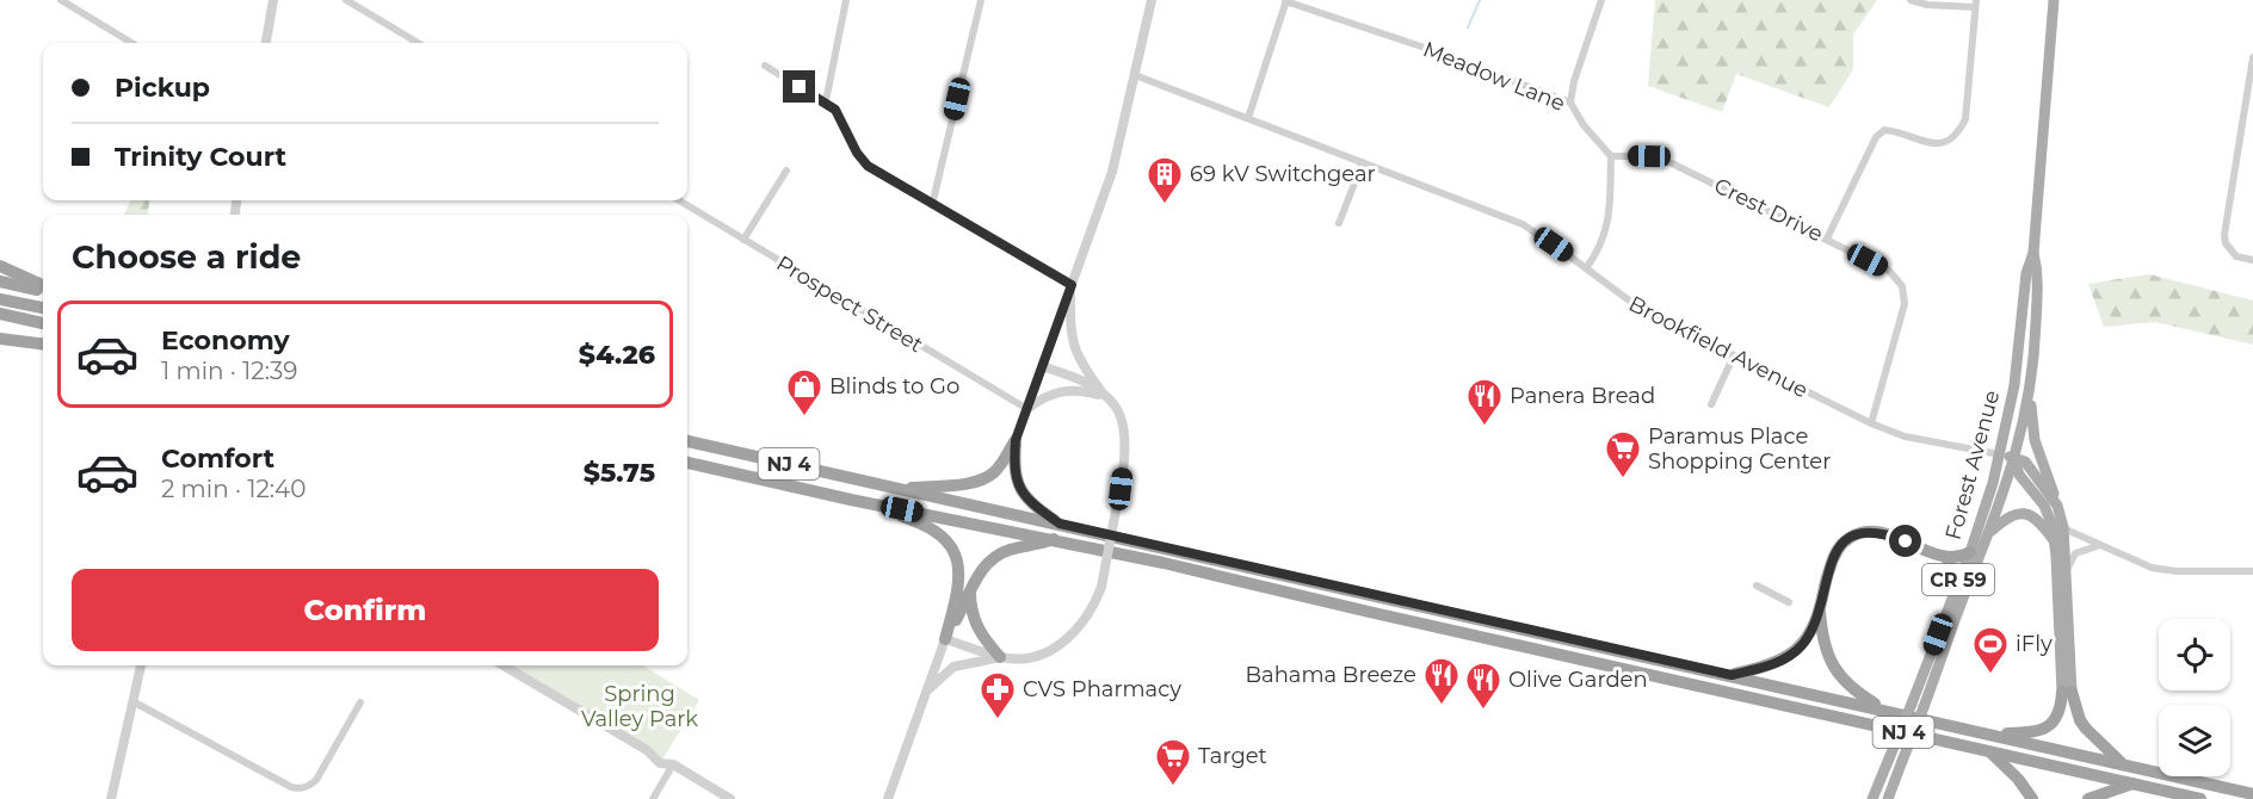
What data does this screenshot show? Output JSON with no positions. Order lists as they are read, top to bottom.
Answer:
{
  "streets": {
    "highway": ["NJ 4"],
    "main road": ["Forest Avenue", "CR 59"],
    "street": [
      "Meadow Lane",
      "Crest Drive",
      "Prospect Street",
      "Brookfield Avenue"
    ]
  },
  "crossings": [
    ["Meadow Lane", "Crest Drive"],
    ["Crest Drive", "Brookfield Avenue"],
    ["Brookfield Avenue", "Forest Avenue"]
  ],
  "parks": ["Spring Valley Park"],
  "places": {
    "building": ["69 kV Switchgear"],
    "shop": ["Blinds to Go"],
    "restaurant": ["Panera Bread", "Bahama Breeze", "Olive Garden"],
    "supermarket": ["Paramus Place Shopping Center", "Target"],
    "sports": ["iFly"],
    "pharmacy": ["CVS Pharmacy"]
  },
  "page": {
    "banner": ["Pickup", "Trinity Court"],
    "heading": "Choose a ride",
    "list": [
      {
        "name": "Economy",
        "note": "1 min · 12:39",
        "value": "$4.26"
      },
      {
        "name": "Comfort",
        "note": "2 min · 12:40",
        "value": "$5.75"
      }
    ],
    "buttons": "Confirm"
  }
}
